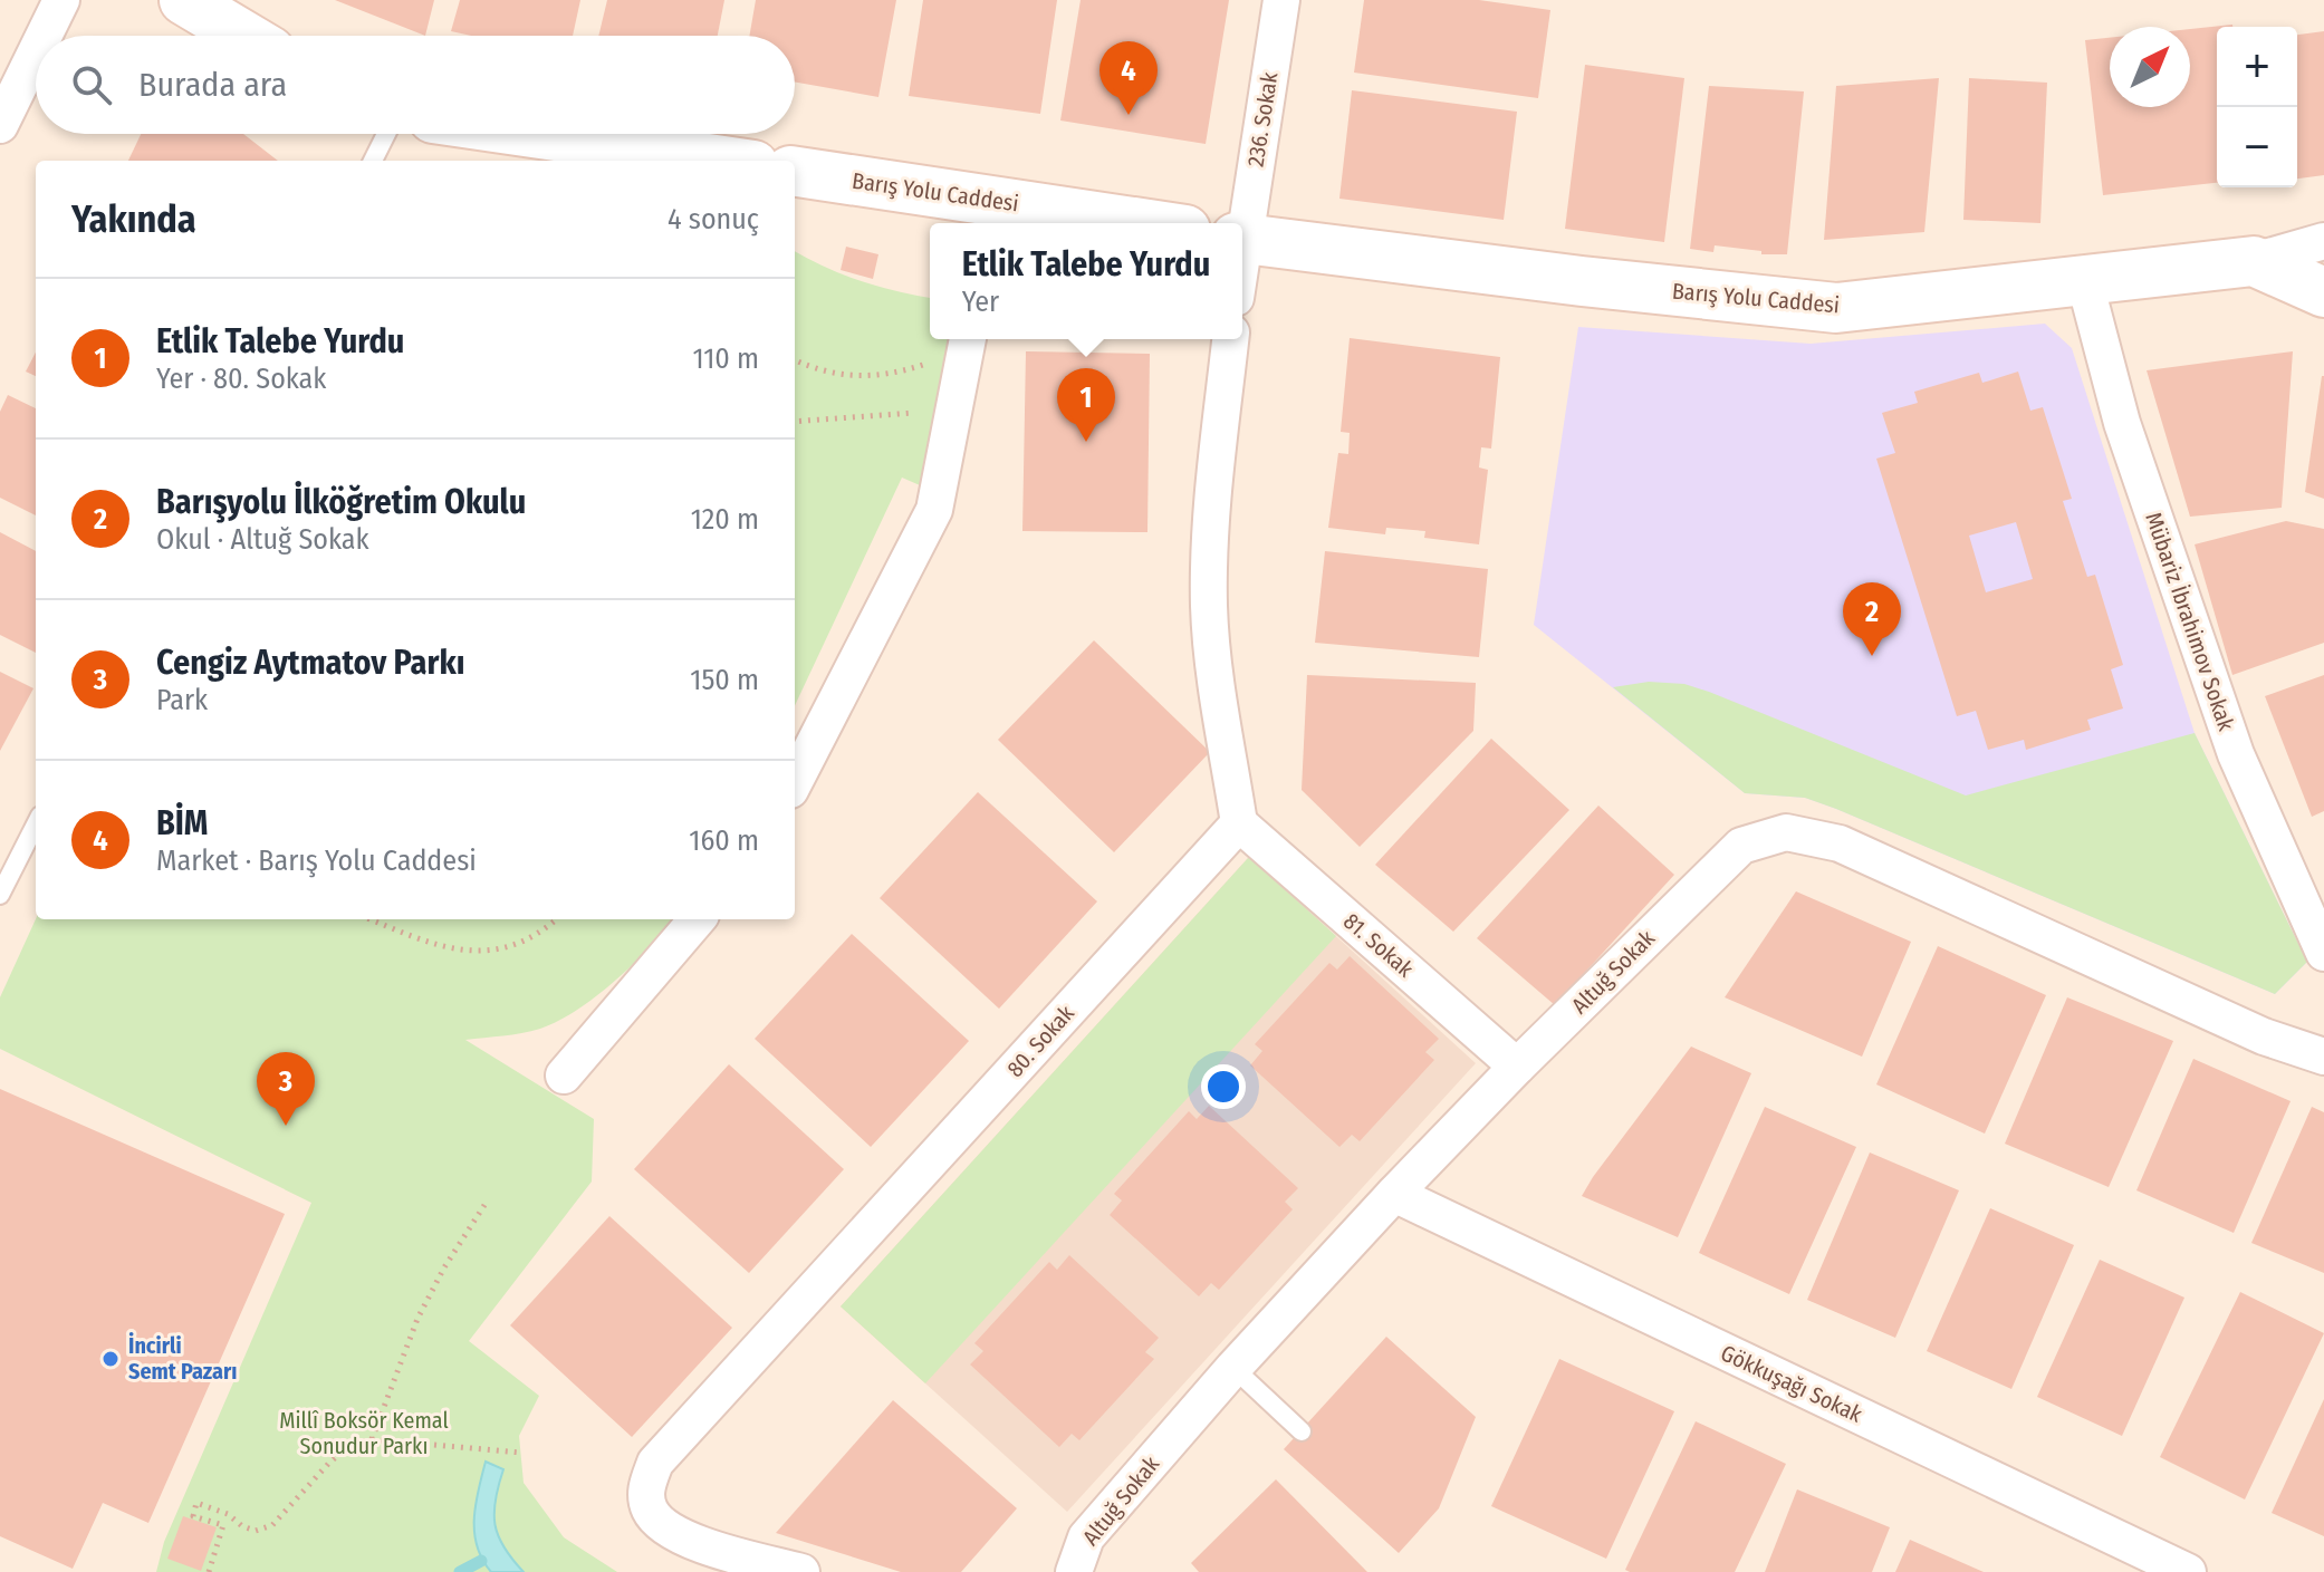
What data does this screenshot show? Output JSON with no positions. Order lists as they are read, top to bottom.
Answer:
{
  "streets": {
    "street": [
      "236. Sokak",
      "Barış Yolu Caddesi",
      "Mübariz İbrahimov Sokak",
      "81. Sokak",
      "Altuğ Sokak",
      "80. Sokak",
      "Gökkuşağı Sokak"
    ]
  },
  "crossings": [
    ["Barış Yolu Caddesi", "Mübariz İbrahimov Sokak"],
    ["81. Sokak", "Altuğ Sokak"],
    ["81. Sokak", "80. Sokak"],
    ["Altuğ Sokak", "Gökkuşağı Sokak"]
  ],
  "parks": ["Millî Boksör Kemal Sonudur Parkı"],
  "places": ["İncirli Semt Pazarı"],
  "north": "top right",
  "page": {
    "map_buttons": ["+", "−"],
    "search": "Burada ara",
    "pins": [
      "4",
      "1",
      "2",
      "3"
    ],
    "heading": ["Yakında", "4 sonuç"],
    "popup": ["Etlik Talebe Yurdu", "Yer"],
    "list": [
      {
        "mark": "1",
        "name": "Etlik Talebe Yurdu",
        "note": "Yer · 80. Sokak",
        "value": "110 m"
      },
      {
        "mark": "2",
        "name": "Barışyolu İlköğretim Okulu",
        "note": "Okul · Altuğ Sokak",
        "value": "120 m"
      },
      {
        "mark": "3",
        "name": "Cengiz Aytmatov Parkı",
        "note": "Park",
        "value": "150 m"
      },
      {
        "mark": "4",
        "name": "BİM",
        "note": "Market · Barış Yolu Caddesi",
        "value": "160 m"
      }
    ]
  }
}
